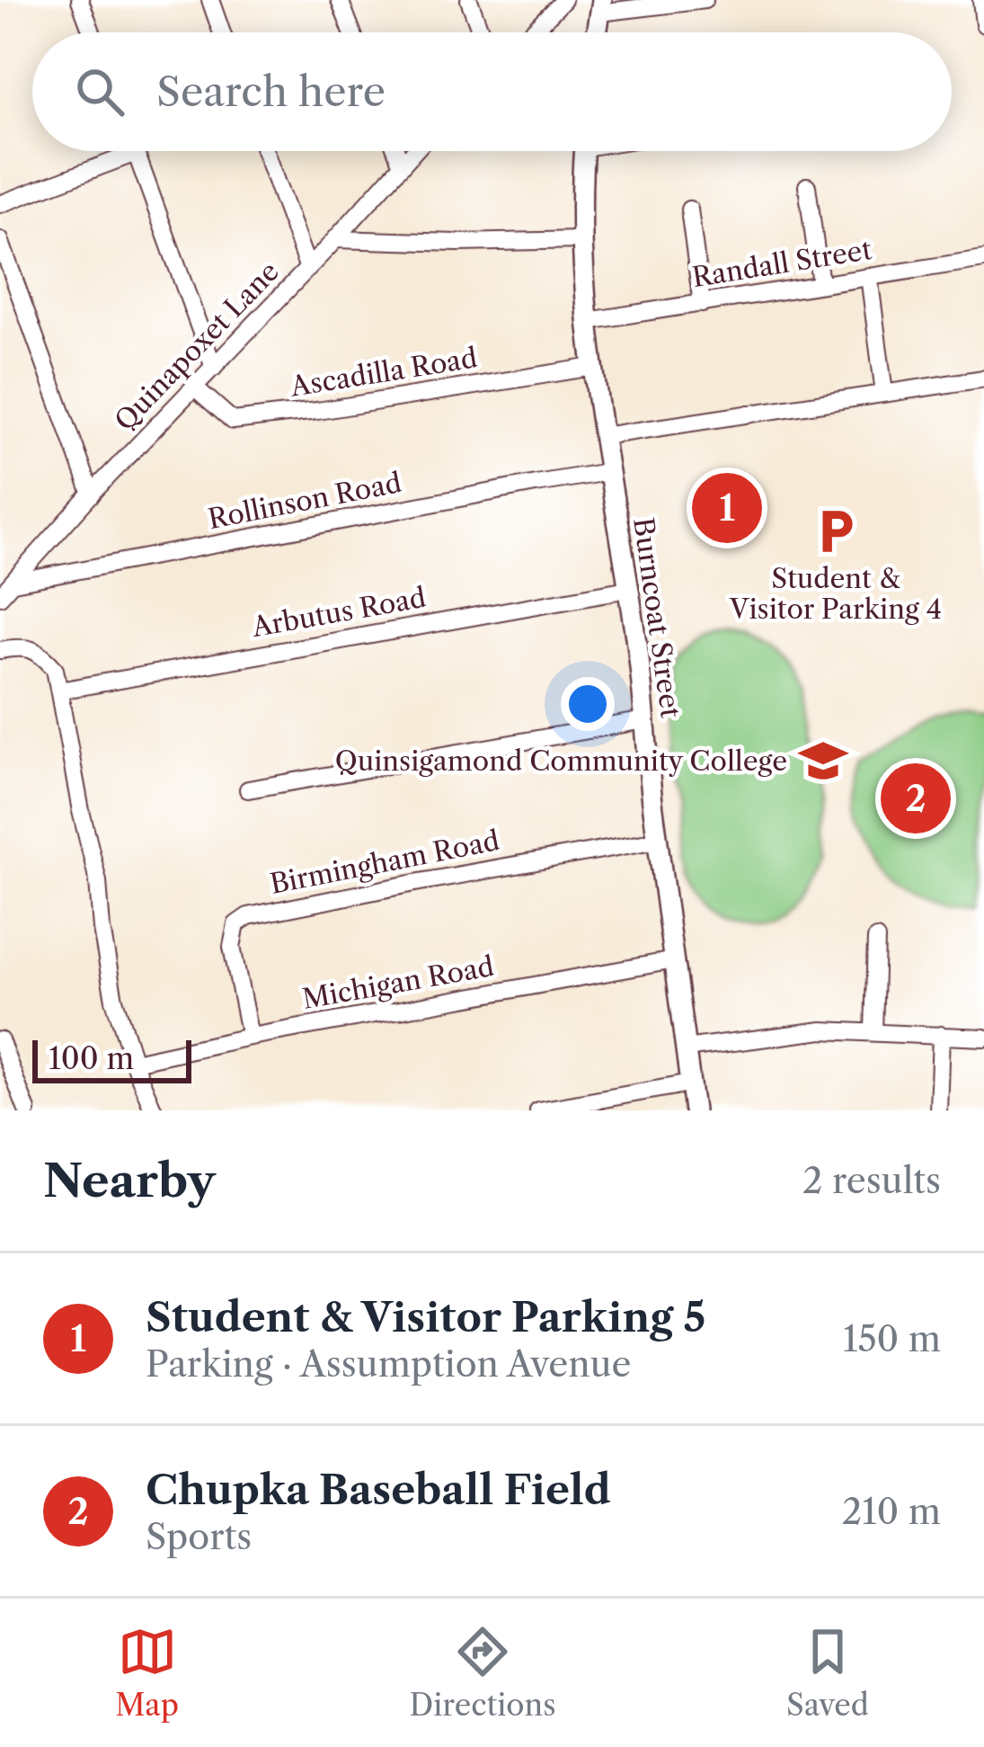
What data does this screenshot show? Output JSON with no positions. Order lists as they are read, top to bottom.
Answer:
{
  "streets": {
    "main road": ["Burncoat Street"],
    "street": [
      "Randall Street",
      "Quinapoxet Lane",
      "Ascadilla Road",
      "Rollinson Road",
      "Arbutus Road",
      "Birmingham Road",
      "Michigan Road"
    ]
  },
  "crossings": [
    ["Randall Street", "Burncoat Street"],
    ["Quinapoxet Lane", "Ascadilla Road"],
    ["Quinapoxet Lane", "Rollinson Road"],
    ["Ascadilla Road", "Burncoat Street"],
    ["Rollinson Road", "Burncoat Street"],
    ["Arbutus Road", "Burncoat Street"],
    ["Burncoat Street", "Birmingham Road"],
    ["Burncoat Street", "Michigan Road"],
    ["Birmingham Road", "Michigan Road"]
  ],
  "places": {
    "parking": ["Student & Visitor Parking 4"],
    "school or university": ["Quinsigamond Community College"]
  },
  "scale_bar": "100 m",
  "page": {
    "search": "Search here",
    "pins": ["1", "2"],
    "scale": "100 m",
    "heading": ["Nearby", "2 results"],
    "list": [
      {
        "mark": "1",
        "name": "Student & Visitor Parking 5",
        "note": "Parking · Assumption Avenue",
        "value": "150 m"
      },
      {
        "mark": "2",
        "name": "Chupka Baseball Field",
        "note": "Sports",
        "value": "210 m"
      }
    ],
    "nav": ["Map", "Directions", "Saved"]
  }
}
